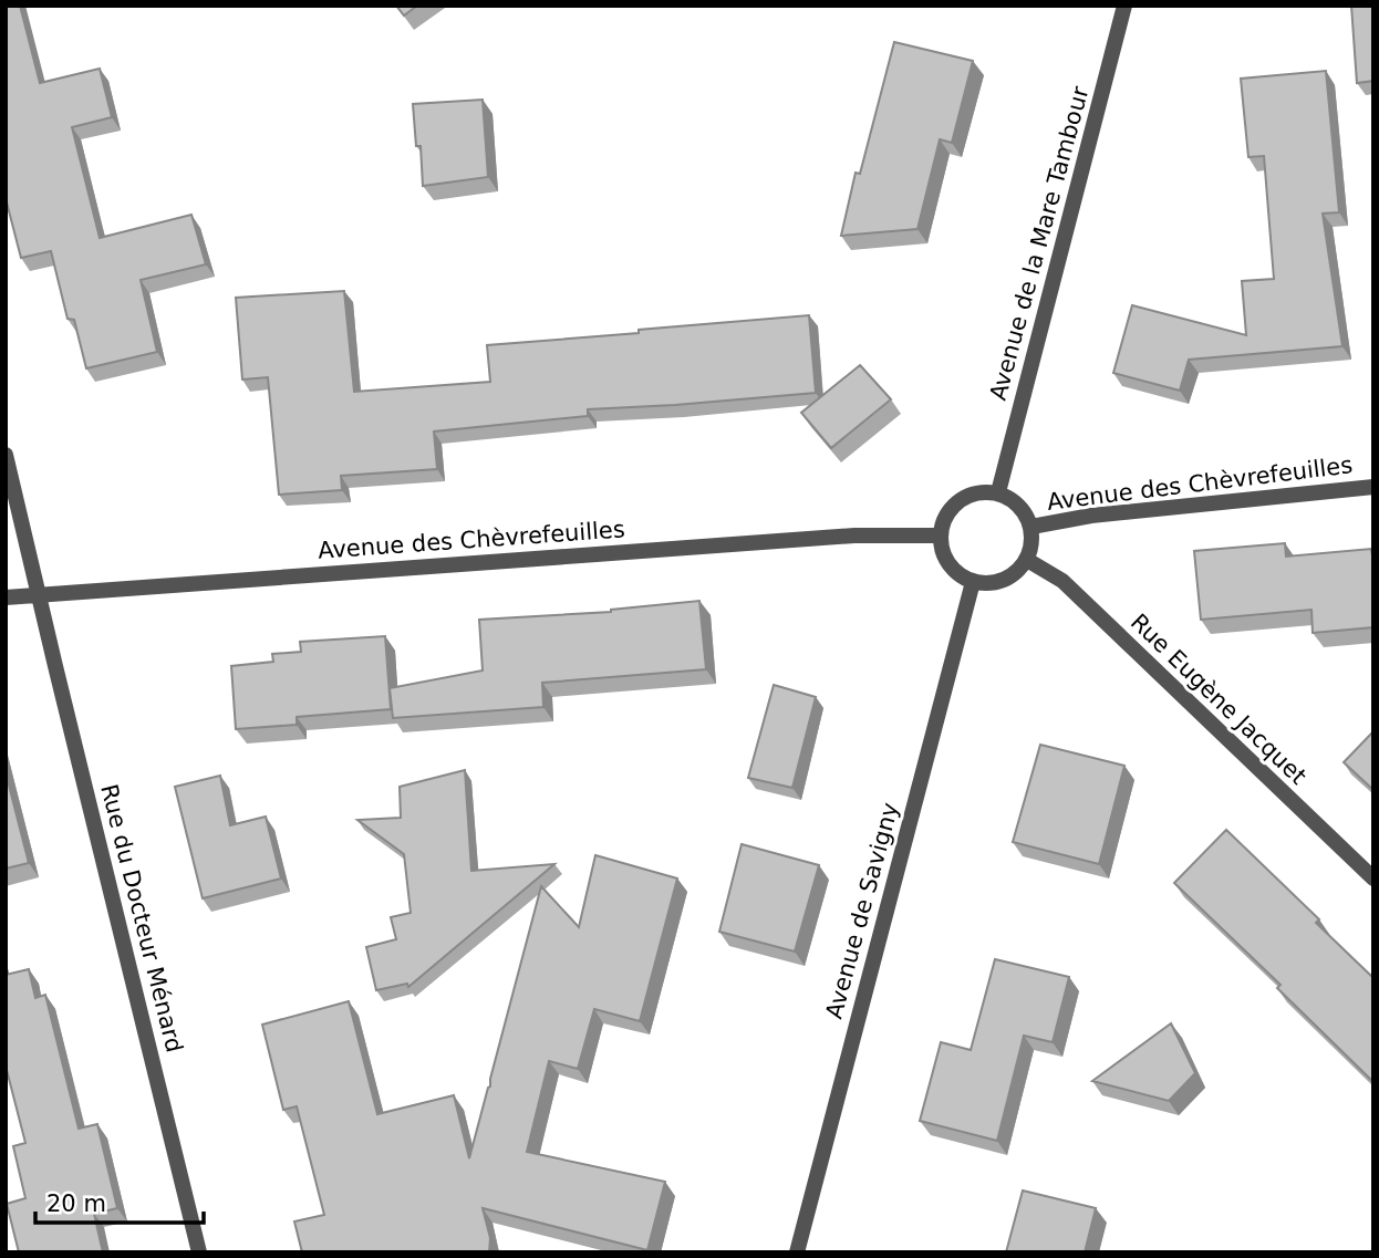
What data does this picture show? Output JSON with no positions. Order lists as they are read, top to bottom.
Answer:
{
  "streets": {
    "street": [
      "Avenue de la Mare Tambour",
      "Avenue des Chèvrefeuilles",
      "Rue Eugène Jacquet",
      "Avenue de Savigny",
      "Rue du Docteur Ménard"
    ]
  },
  "crossings": [
    ["Avenue de la Mare Tambour", "Avenue des Chèvrefeuilles"],
    ["Avenue de la Mare Tambour", "Rue Eugène Jacquet"],
    ["Avenue de la Mare Tambour", "Avenue de Savigny"],
    ["Avenue des Chèvrefeuilles", "Rue Eugène Jacquet"],
    ["Avenue des Chèvrefeuilles", "Avenue de Savigny"],
    ["Avenue des Chèvrefeuilles", "Rue du Docteur Ménard"],
    ["Rue Eugène Jacquet", "Avenue de Savigny"]
  ],
  "scale_bar": "20 m"
}
